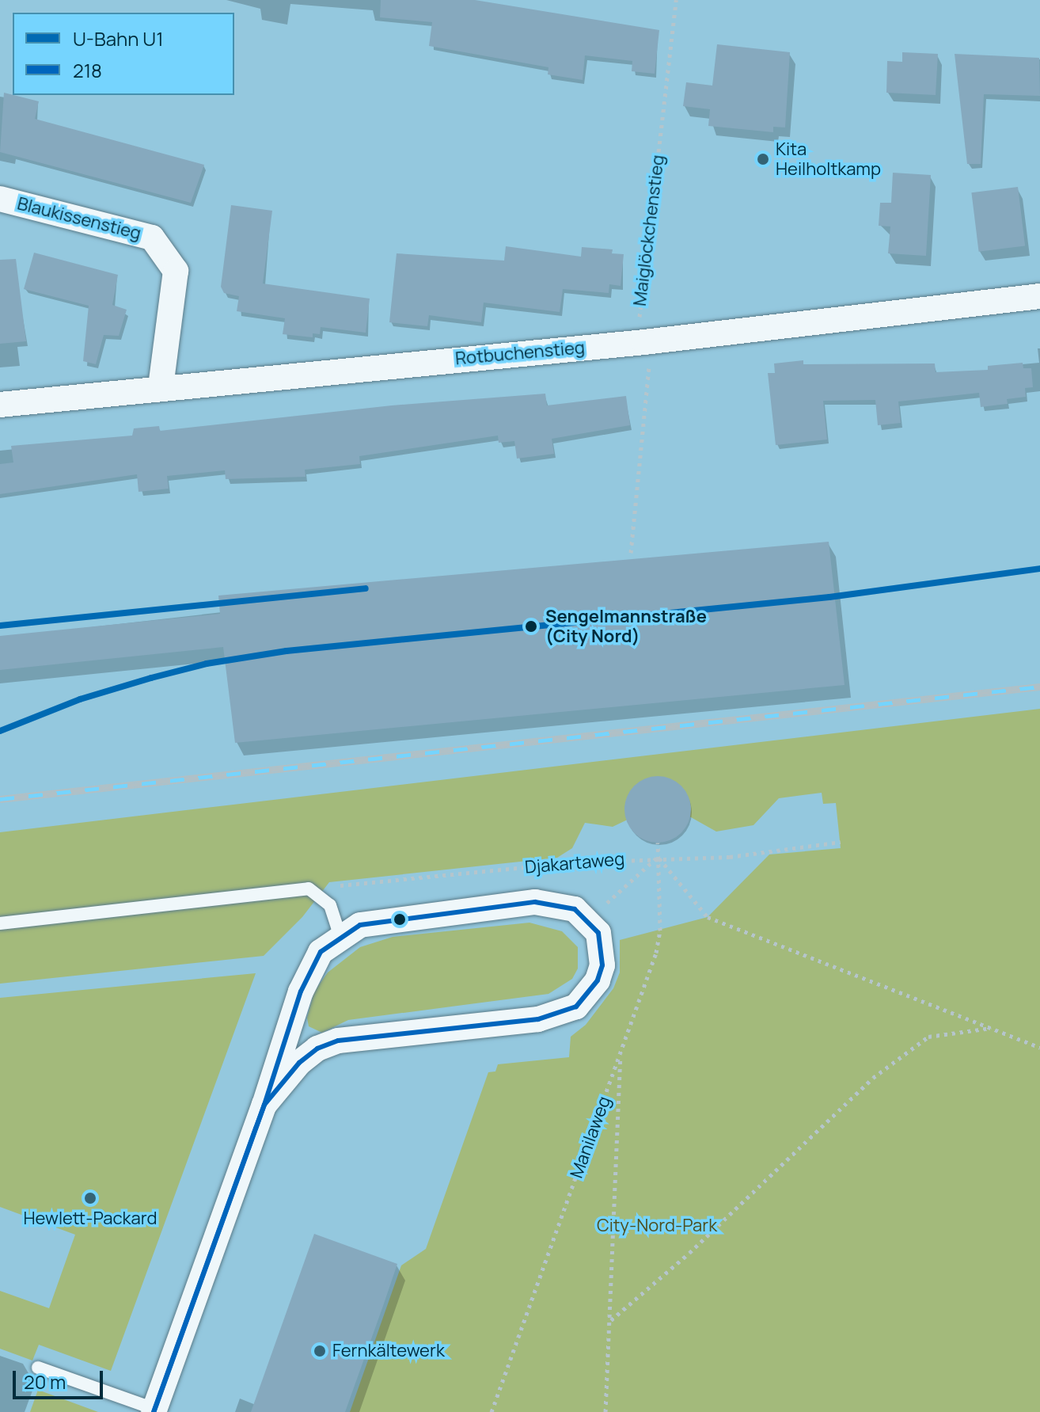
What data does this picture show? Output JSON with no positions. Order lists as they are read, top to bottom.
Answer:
{
  "streets": {
    "street": ["Blaukissenstieg", "Rotbuchenstieg"],
    "path": ["Maiglöckchenstieg", "Djakartaweg", "Manilaweg"]
  },
  "crossings": [
    ["Blaukissenstieg", "Rotbuchenstieg"],
    ["Maiglöckchenstieg", "Rotbuchenstieg"],
    ["Djakartaweg", "Manilaweg"]
  ],
  "parks": ["City-Nord-Park"],
  "places": [
    "Kita Heilholtkamp",
    "Sengelmannstraße (City Nord)",
    "Hewlett-Packard",
    "Fernkältewerk"
  ],
  "lines": ["metro line U1", "transit line 218"],
  "legend": ["U-Bahn U1", "218"],
  "scale_bar": "20 m"
}
